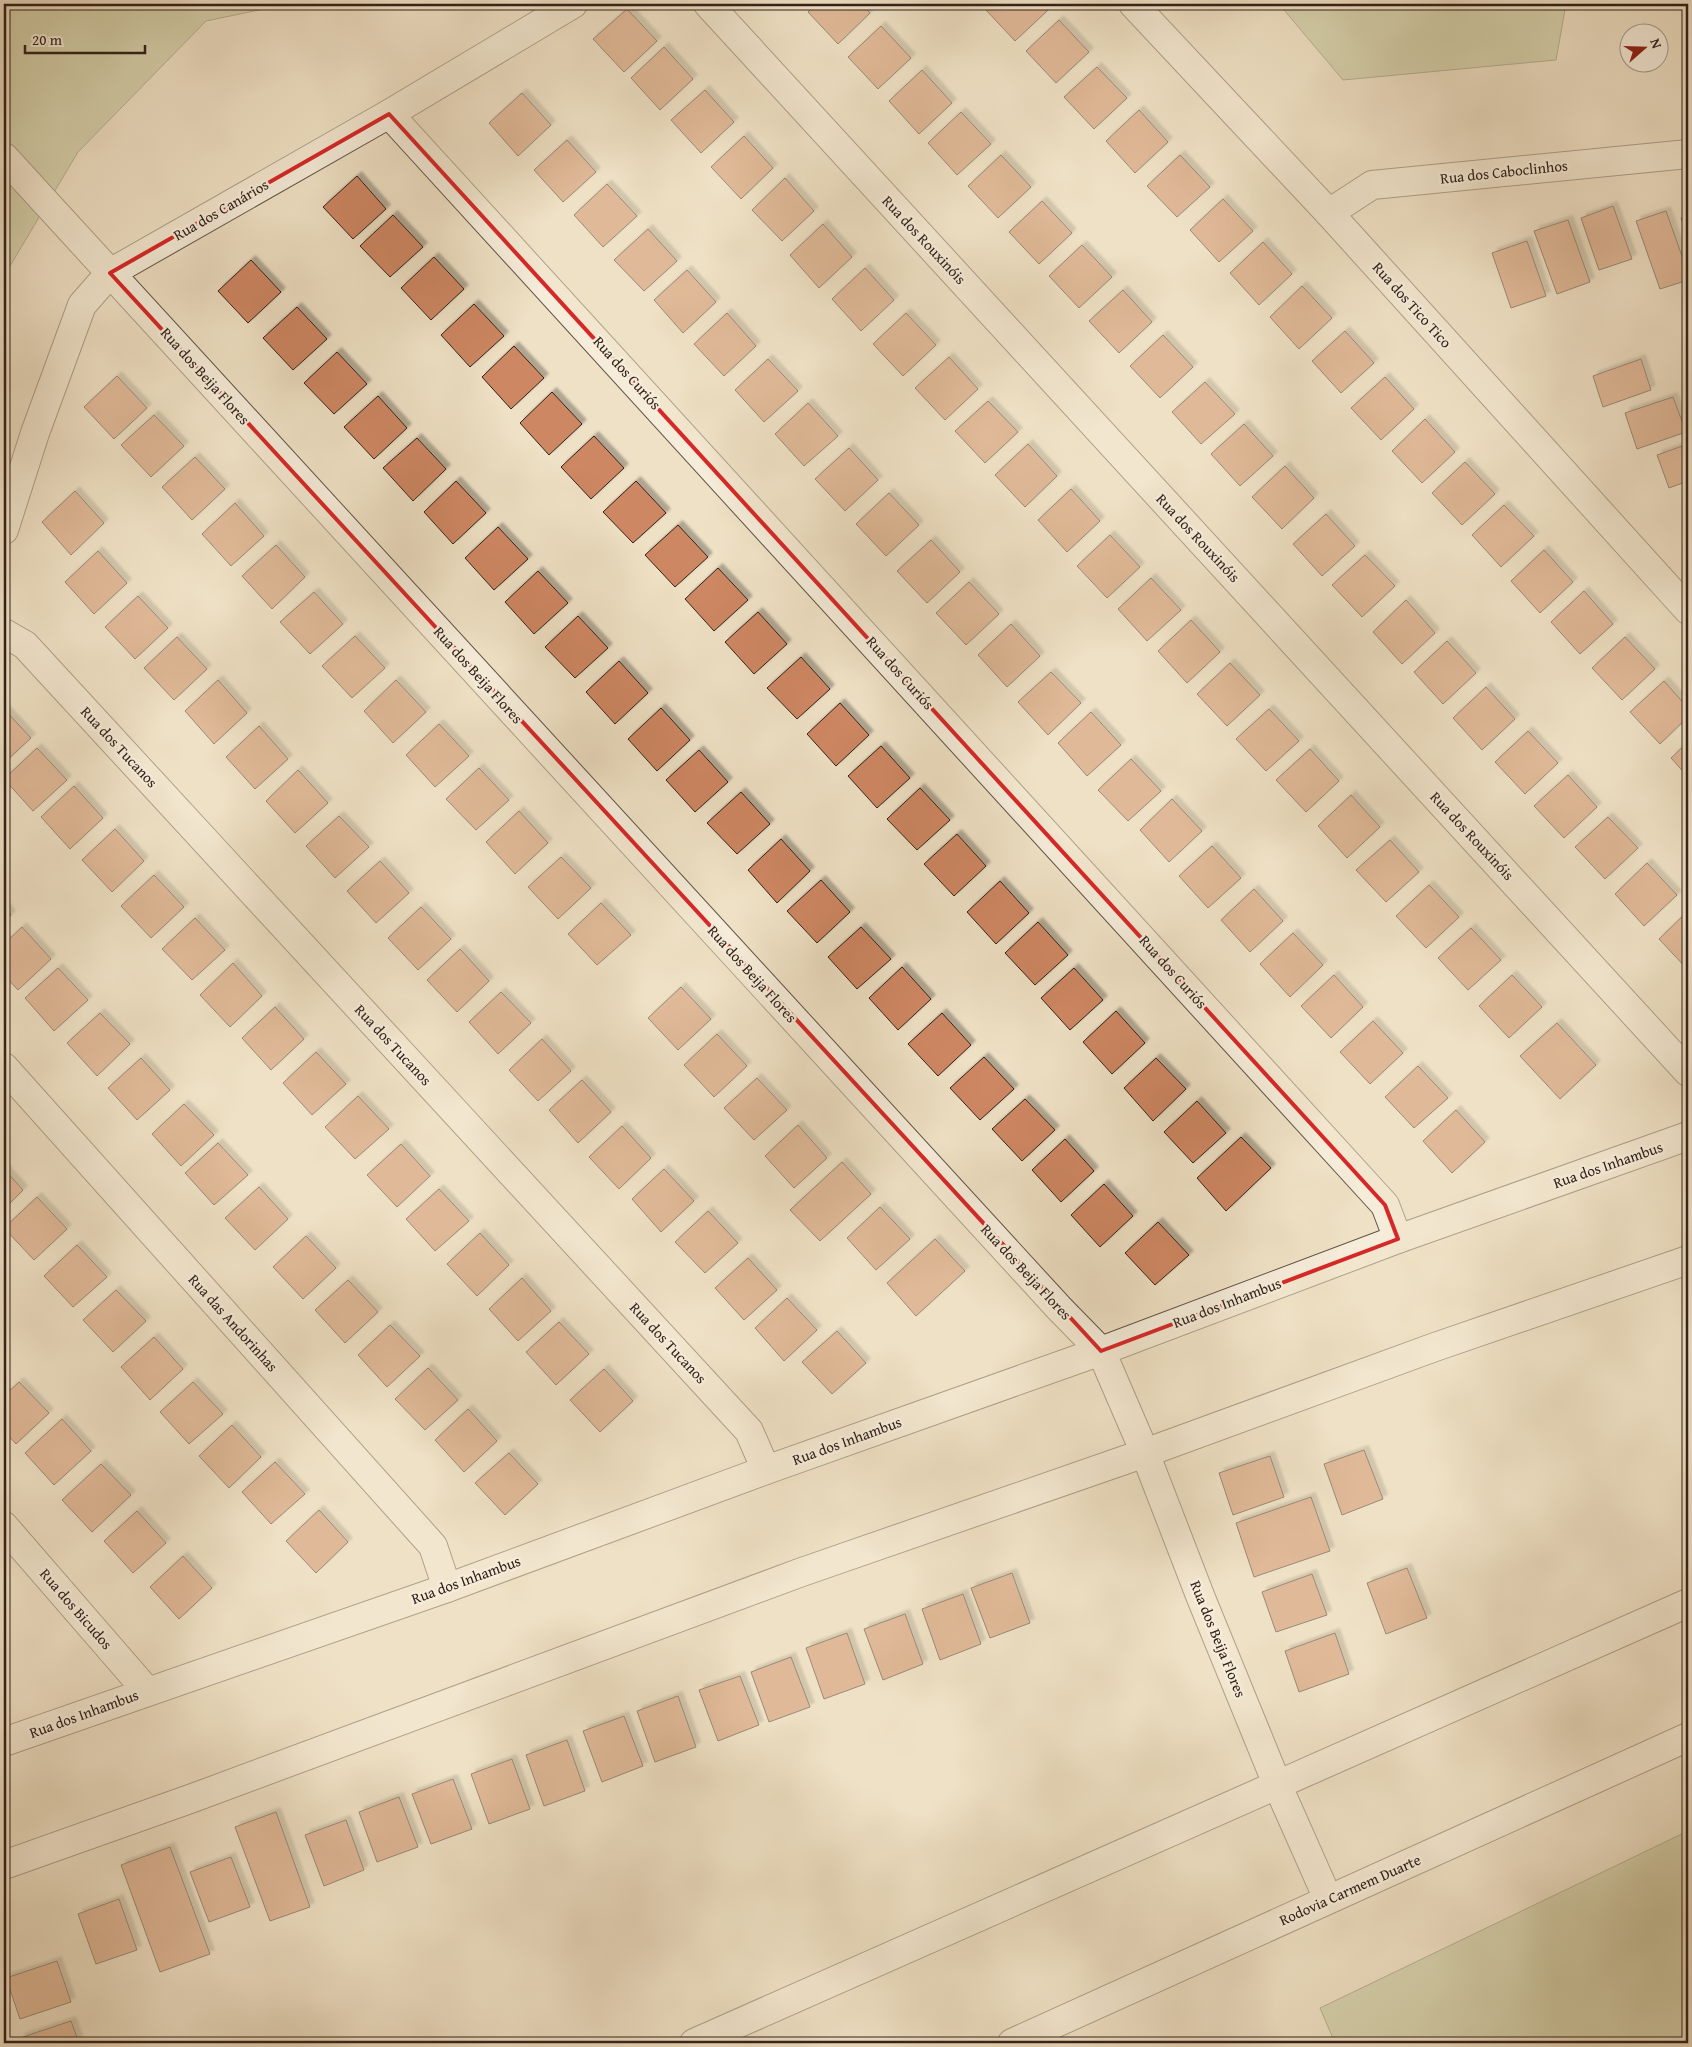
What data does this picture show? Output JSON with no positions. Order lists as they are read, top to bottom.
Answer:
{
  "streets": {
    "street": [
      "Rua dos Caboclinhos",
      "Rua dos Canários",
      "Rua dos Rouxinóis",
      "Rua dos Tico Tico",
      "Rua dos Curiós",
      "Rua dos Beija Flores",
      "Rua dos Tucanos",
      "Rua dos Inhambus",
      "Rua das Andorinhas",
      "Rua dos Bicudos",
      "Rodovia Carmem Duarte"
    ]
  },
  "crossings": [
    ["Rua dos Caboclinhos", "Rua dos Tico Tico"],
    ["Rua dos Canários", "Rua dos Curiós"],
    ["Rua dos Canários", "Rua dos Beija Flores"],
    ["Rua dos Curiós", "Rua dos Inhambus"],
    ["Rua dos Beija Flores", "Rua dos Inhambus"],
    ["Rua dos Beija Flores", "Rodovia Carmem Duarte"],
    ["Rua dos Tucanos", "Rua dos Inhambus"],
    ["Rua dos Inhambus", "Rua das Andorinhas"],
    ["Rua dos Inhambus", "Rua dos Bicudos"]
  ],
  "scale_bar": "20 m",
  "north": "right"
}
